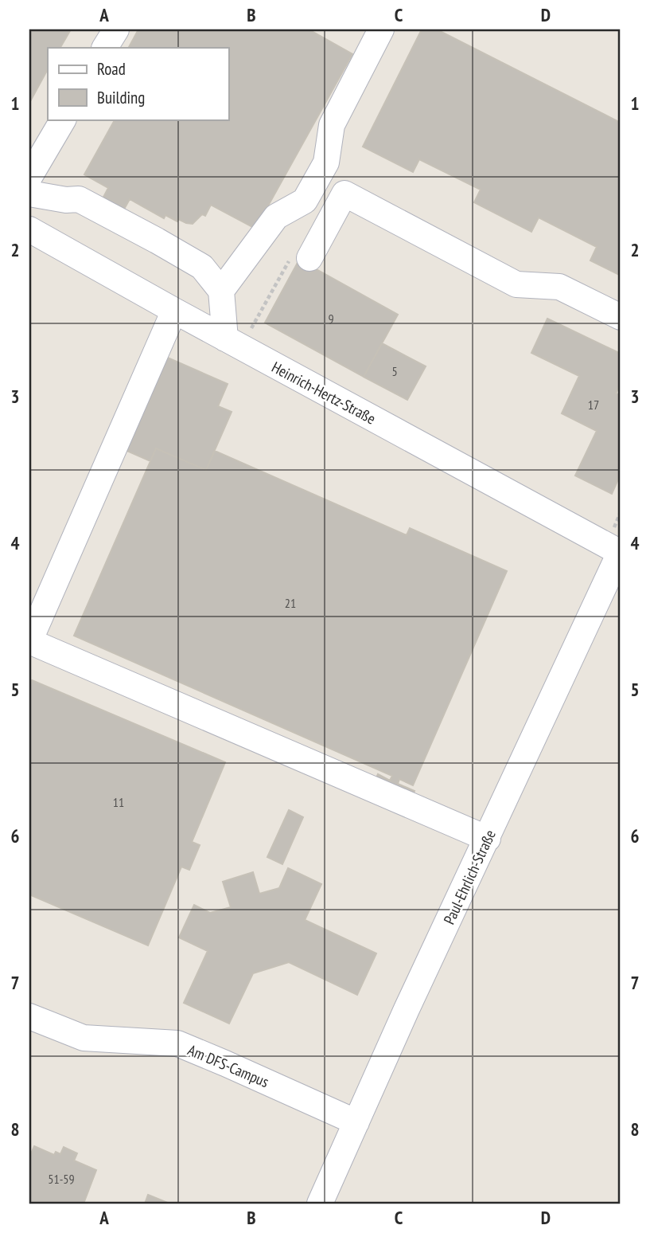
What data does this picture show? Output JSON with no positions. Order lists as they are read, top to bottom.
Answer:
{
  "streets": {
    "street": ["Heinrich-Hertz-Straße", "Paul-Ehrlich-Straße", "Am DFS-Campus"]
  },
  "crossings": [
    ["Heinrich-Hertz-Straße", "Paul-Ehrlich-Straße"],
    ["Paul-Ehrlich-Straße", "Am DFS-Campus"]
  ],
  "house_numbers": [
    "9",
    "5",
    "17",
    "21",
    "11",
    "51-59"
  ],
  "legend": ["Road", "Building"],
  "grid": {
    "columns": [
      "A",
      "B",
      "C",
      "D"
    ],
    "rows": [
      "1",
      "2",
      "3",
      "4",
      "5",
      "6",
      "7",
      "8"
    ]
  }
}
